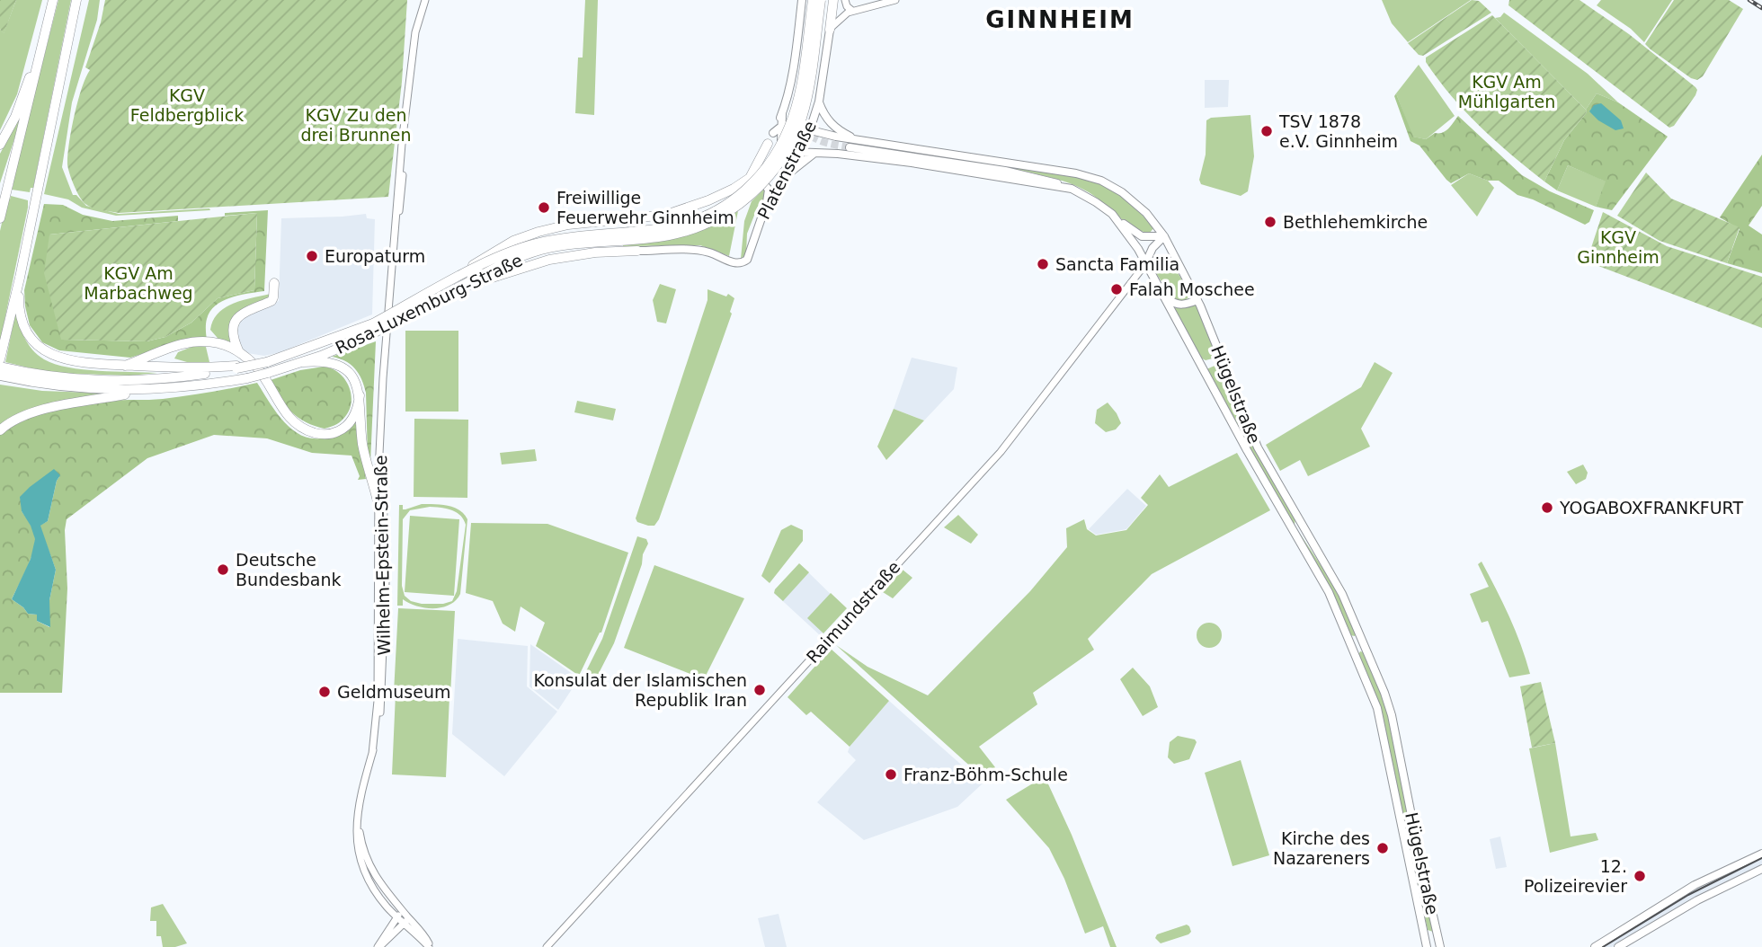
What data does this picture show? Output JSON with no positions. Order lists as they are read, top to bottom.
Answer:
{
  "streets": {
    "highway": ["Rosa-Luxemburg-Straße"],
    "main road": [
      "Platenstraße",
      "Hügelstraße",
      "Wilhelm-Epstein-Straße",
      "Raimundstraße"
    ]
  },
  "crossings": [
    ["Platenstraße", "Hügelstraße"],
    ["Hügelstraße", "Raimundstraße"]
  ],
  "districts": ["GINNHEIM"],
  "parks": [
    "KGV Am Mühlgarten",
    "KGV Feldbergblick",
    "KGV Zu den drei Brunnen",
    "KGV Ginnheim",
    "KGV Am Marbachweg"
  ],
  "places": [
    "TSV 1878 e.V. Ginnheim",
    "Freiwillige Feuerwehr Ginnheim",
    "Bethlehemkirche",
    "Europaturm",
    "Sancta Familia",
    "Falah Moschee",
    "YOGABOXFRANKFURT",
    "Deutsche Bundesbank",
    "Konsulat der Islamischen Republik Iran",
    "Geldmuseum",
    "Franz-Böhm-Schule",
    "Kirche des Nazareners",
    "12. Polizeirevier"
  ]
}
